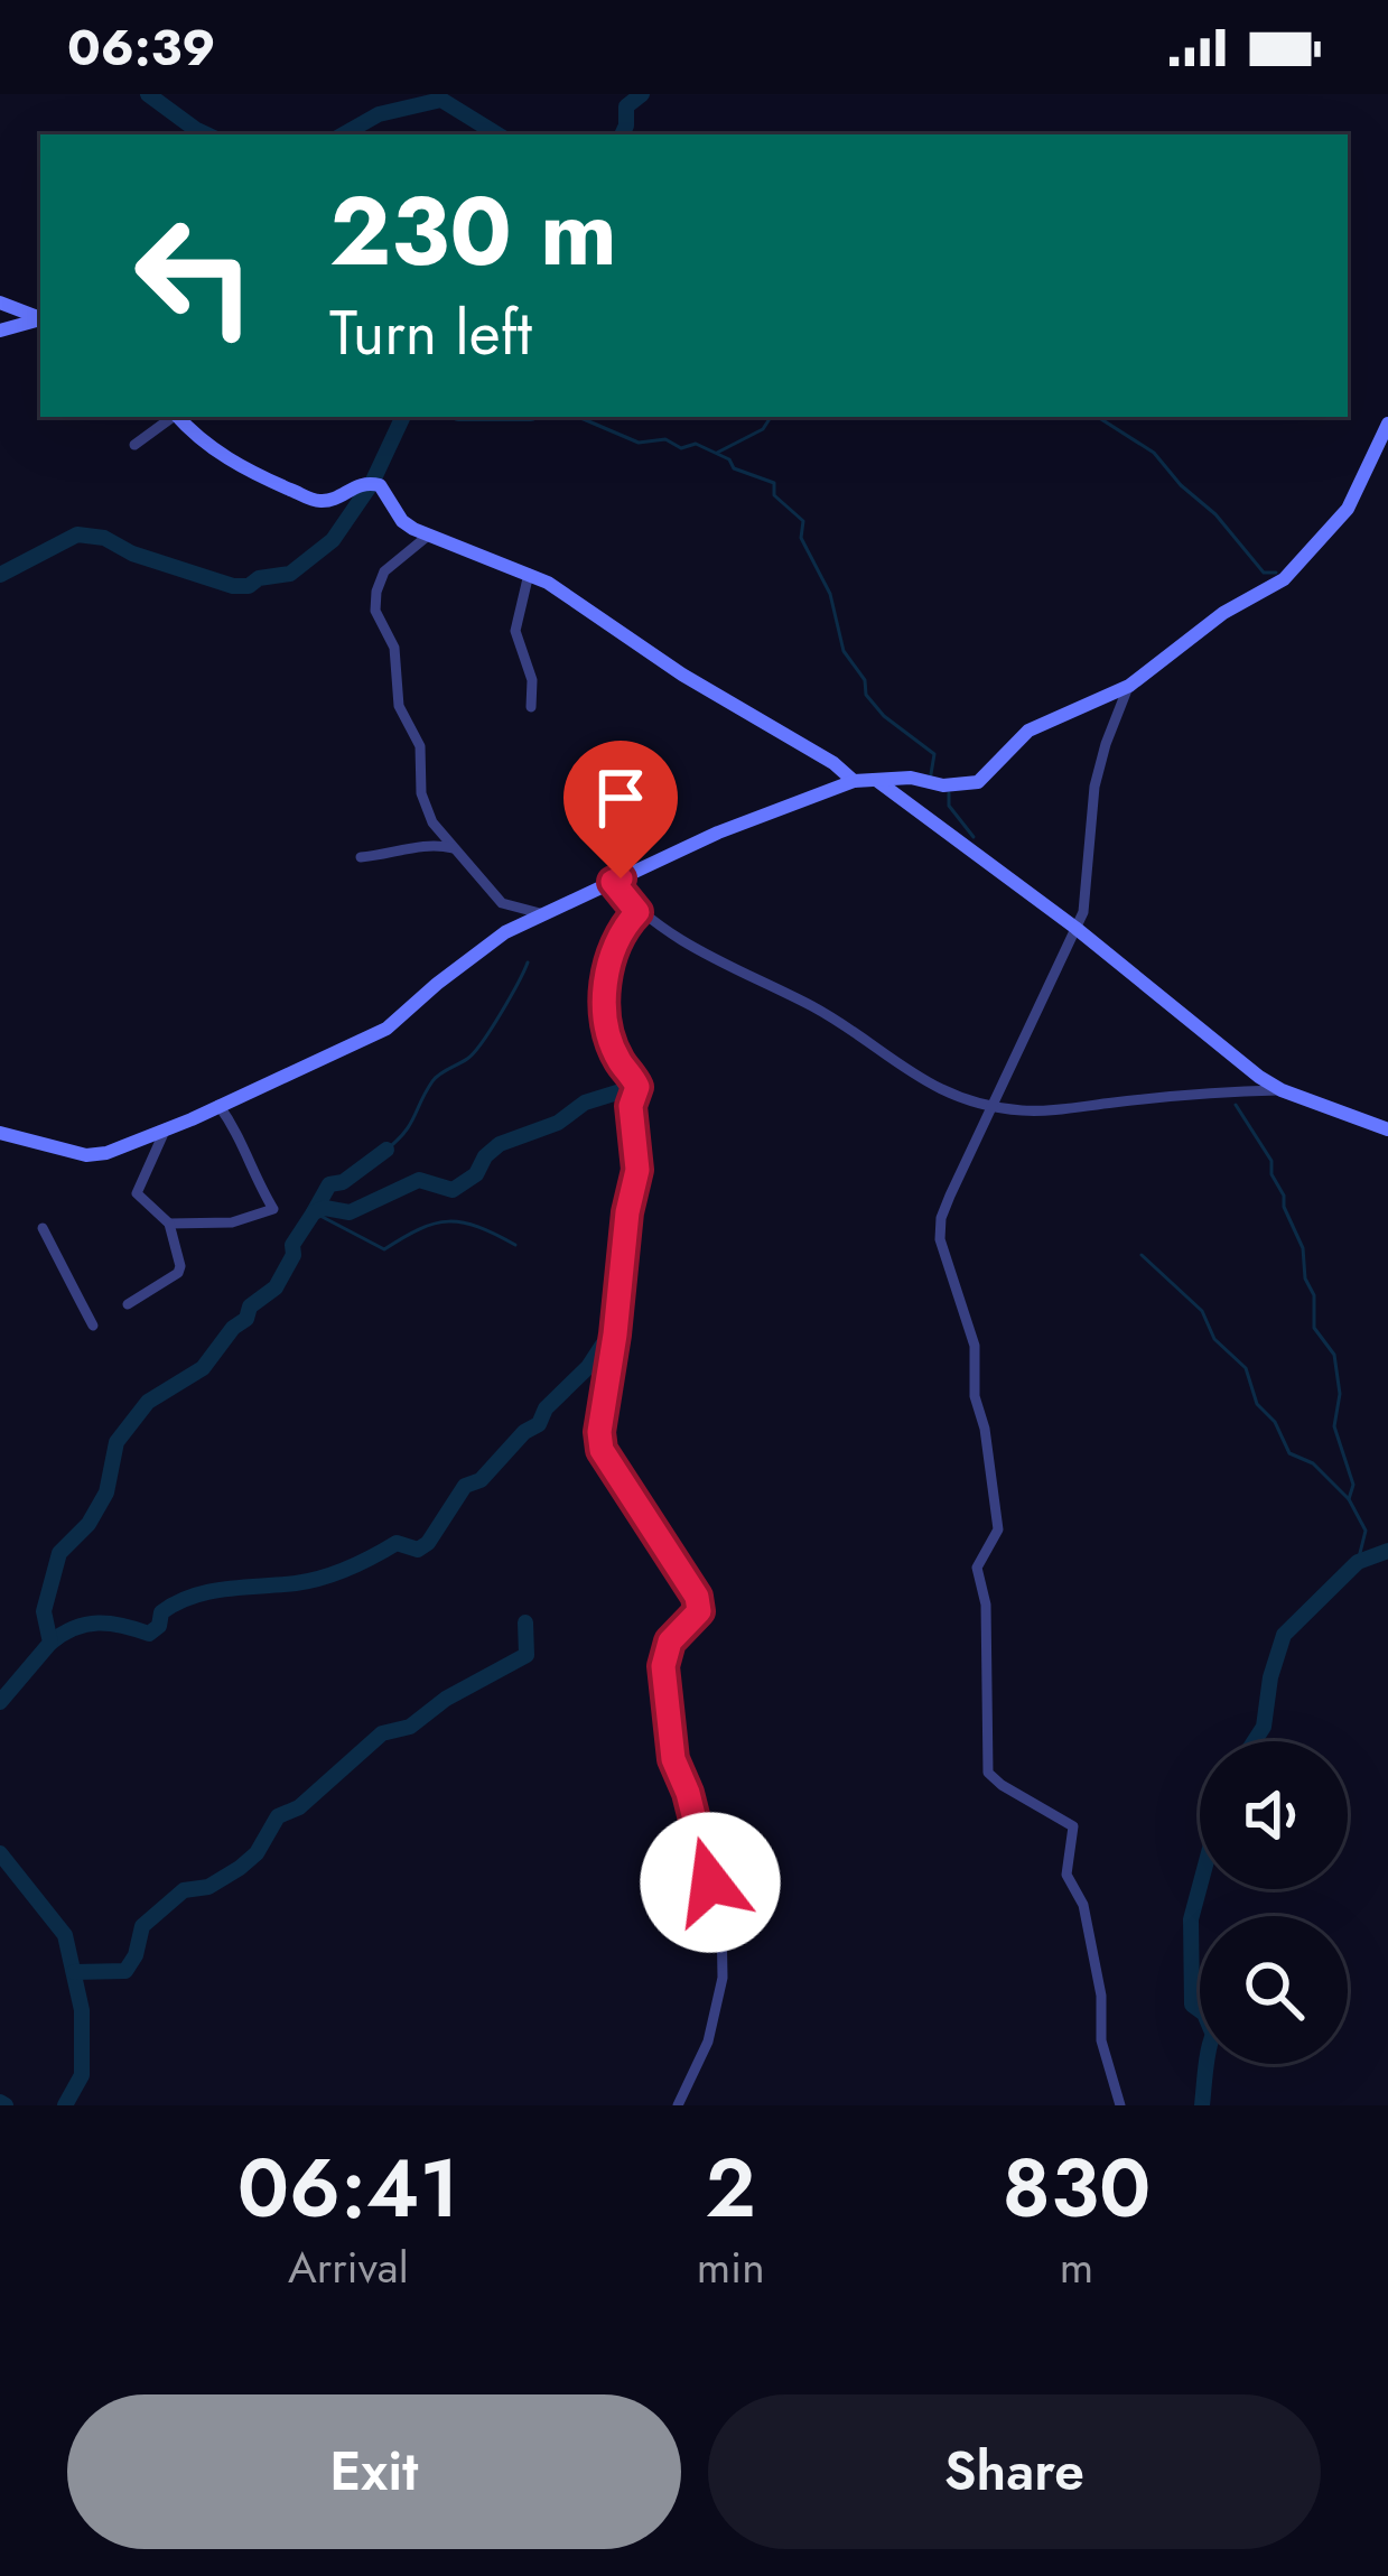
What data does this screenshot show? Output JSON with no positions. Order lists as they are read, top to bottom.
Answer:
{
  "page": {
    "status": "06:39",
    "turn": ["230 m", "Turn left"],
    "eta": [
      "06:41",
      "Arrival",
      "2",
      "min",
      "830",
      "m"
    ],
    "buttons": ["Exit", "Share"]
  }
}
